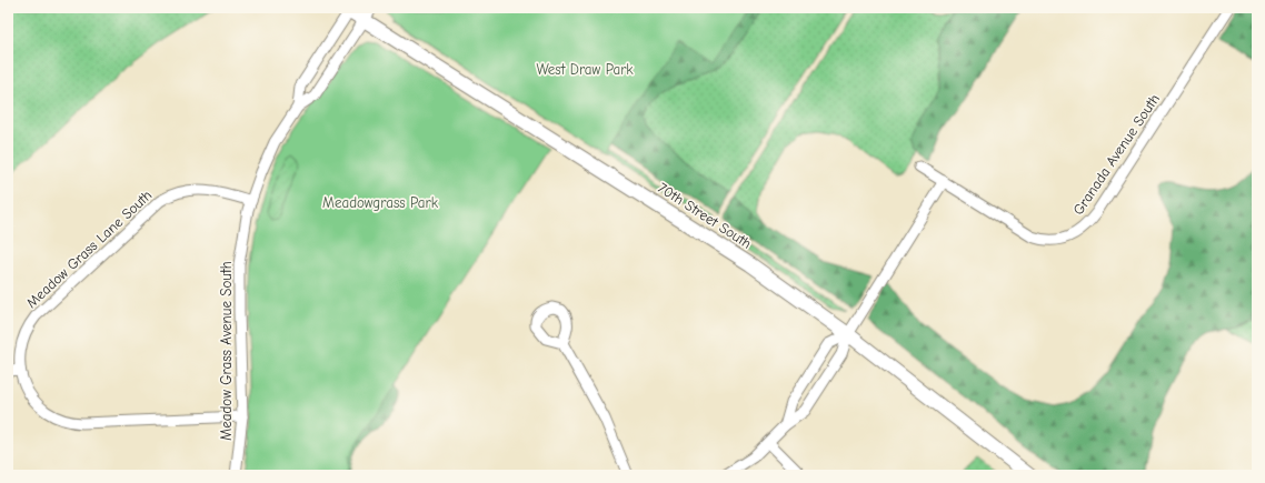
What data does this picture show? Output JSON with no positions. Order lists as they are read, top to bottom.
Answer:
{
  "streets": {
    "main road": ["70th Street South"],
    "street": ["Granada Avenue South", "Meadow Grass Lane South", "Meadow Grass Avenue South"]
  },
  "crossings": [
    ["70th Street South", "Meadow Grass Avenue South"],
    ["Meadow Grass Lane South", "Meadow Grass Avenue South"]
  ],
  "parks": ["West Draw Park", "Meadowgrass Park"]
}
